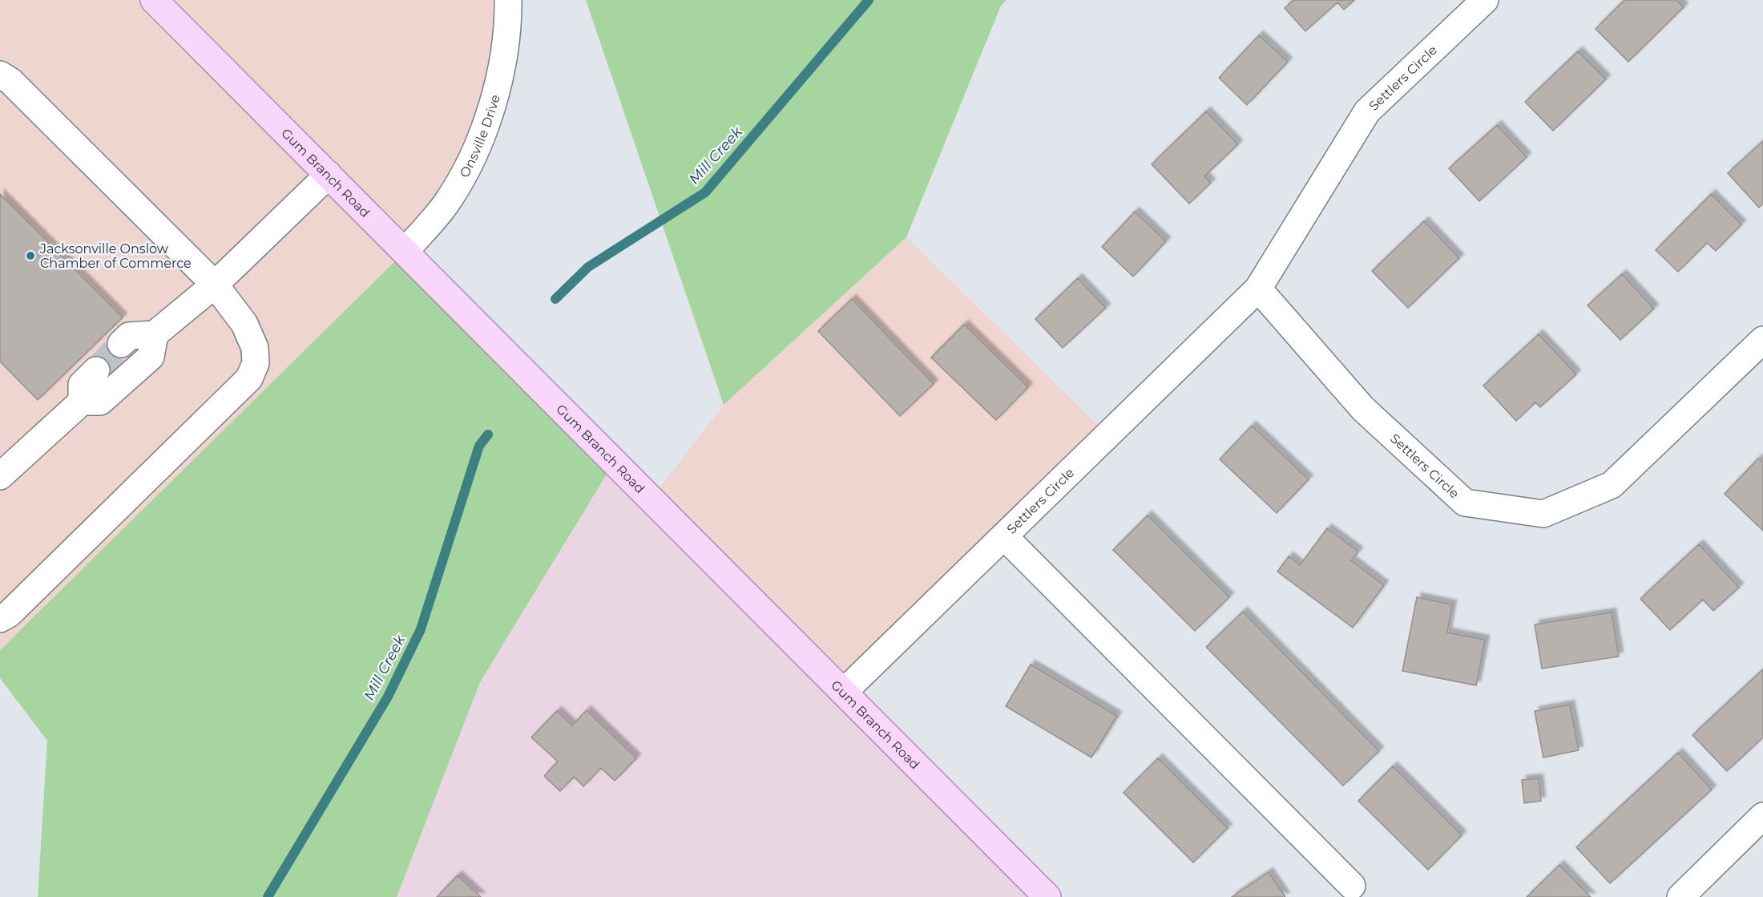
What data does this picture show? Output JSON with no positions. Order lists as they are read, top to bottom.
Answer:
{
  "streets": {
    "main road": ["Gum Branch Road"],
    "street": ["Settlers Circle", "Onsville Drive"]
  },
  "crossings": [
    ["Settlers Circle", "Gum Branch Road"],
    ["Onsville Drive", "Gum Branch Road"]
  ],
  "water": ["Mill Creek"],
  "places": ["Jacksonville Onslow Chamber of Commerce"]
}
